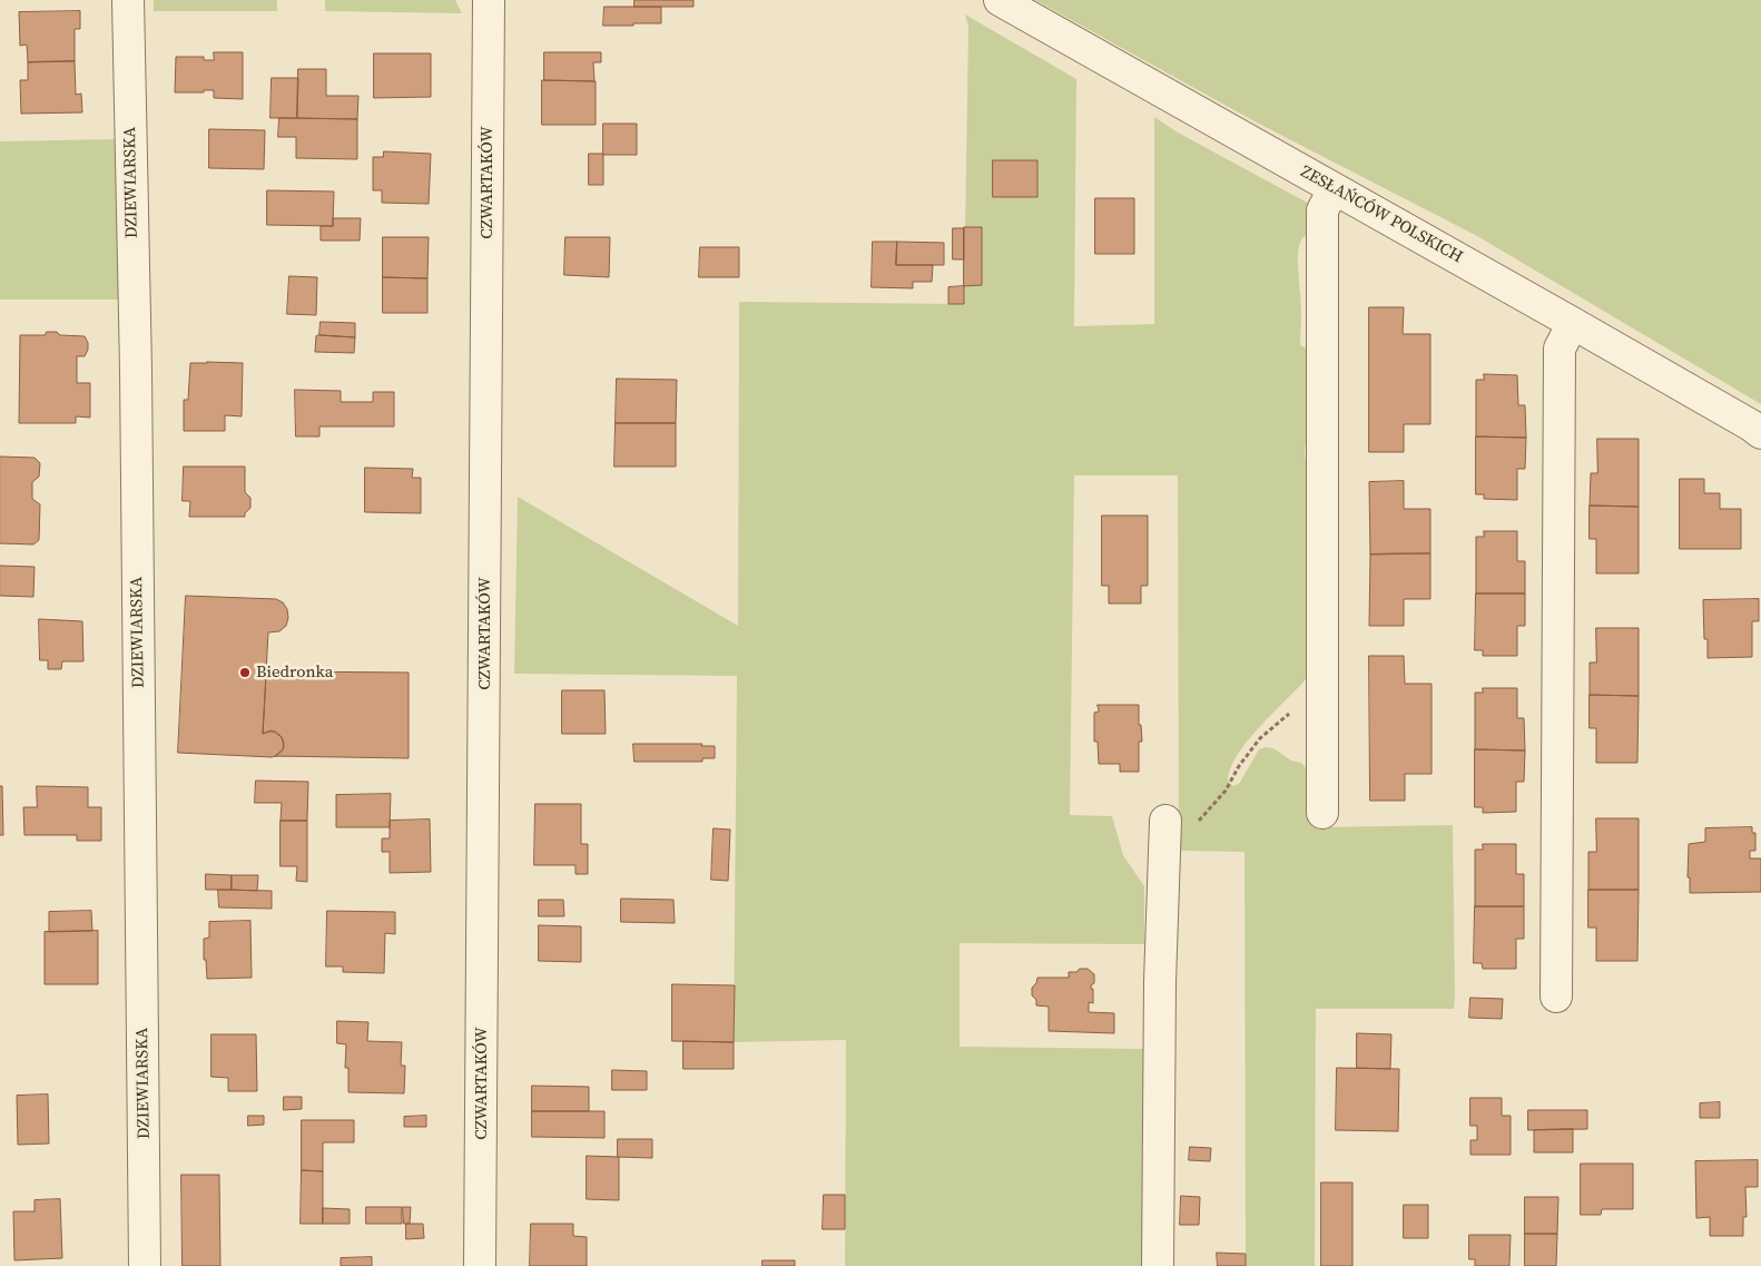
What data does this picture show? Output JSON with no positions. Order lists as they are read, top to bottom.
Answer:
{
  "streets": {
    "street": ["DZIEWIARSKA", "CZWARTAKÓW", "ZESŁAŃCÓW POLSKICH"]
  },
  "places": ["Biedronka"]
}
